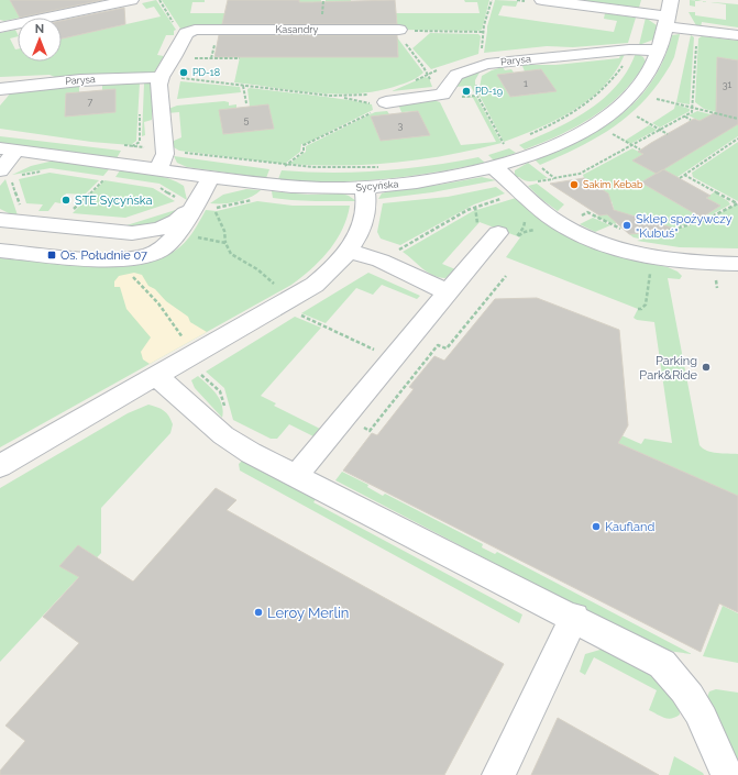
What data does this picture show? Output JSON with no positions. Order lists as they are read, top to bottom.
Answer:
{
  "streets": {
    "street": ["Kasandry", "Parysa", "Sycyńska"]
  },
  "crossings": [
    ["Kasandry", "Parysa"],
    ["Parysa", "Sycyńska"]
  ],
  "places": {
    "other": [
      "PD-18",
      "PD-19",
      "Sakim Kebab",
      "STE Sycyńska",
      "Sklep spożywczy \"Kubuś\"",
      "Parking Park&Ride",
      "Kaufland",
      "Leroy Merlin"
    ],
    "transit": ["Os. Południe 07"]
  },
  "house_numbers": [
    "1",
    "31",
    "7",
    "5",
    "3"
  ],
  "north": "top"
}
